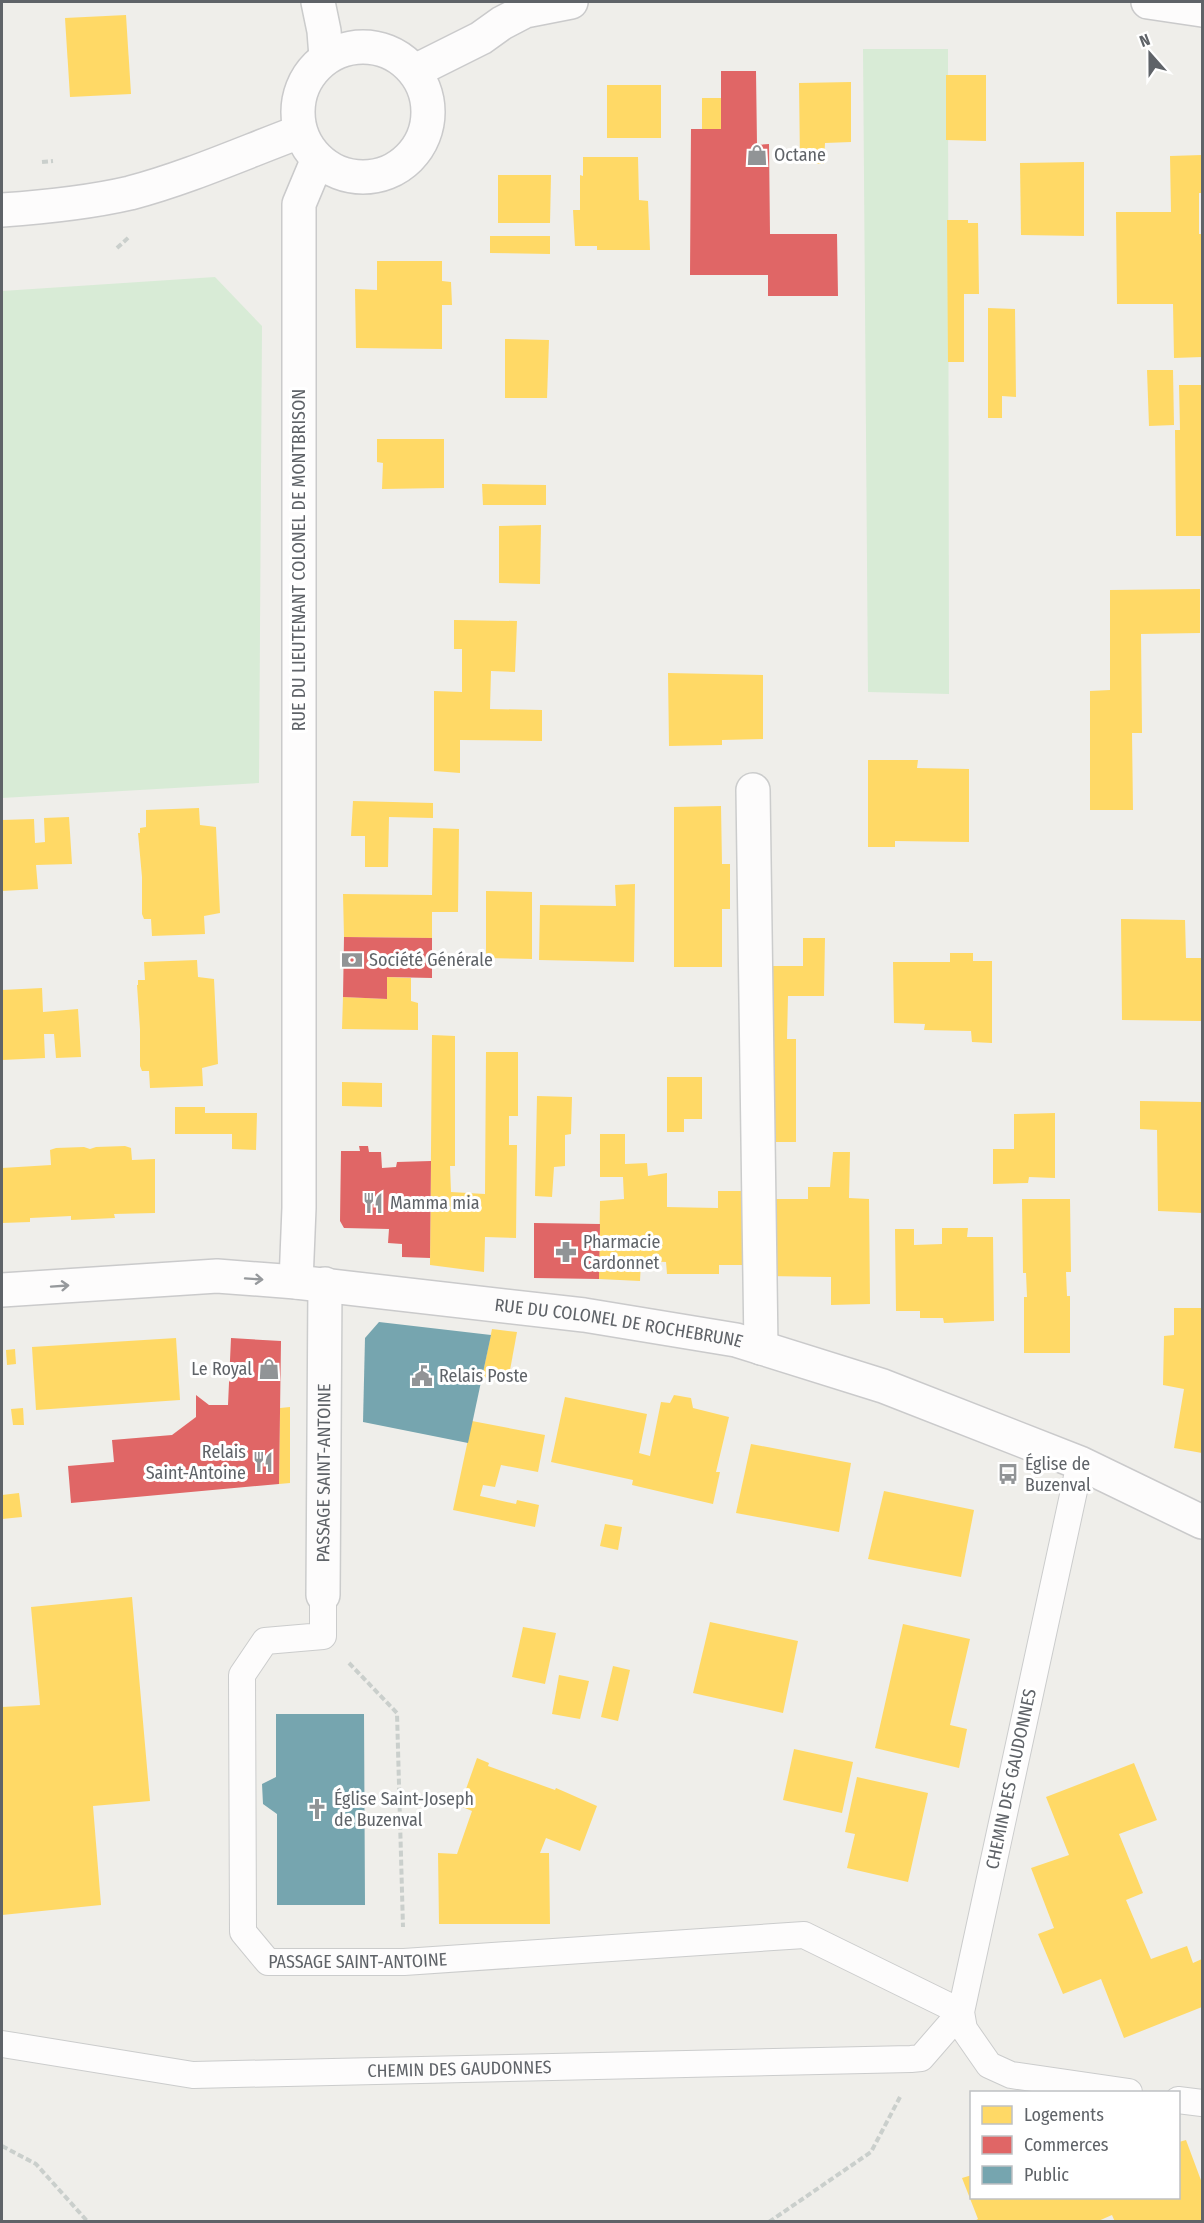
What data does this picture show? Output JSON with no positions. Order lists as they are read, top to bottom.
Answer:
{
  "streets": {
    "street": ["RUE DU LIEUTENANT COLONEL DE MONTBRISON", "RUE DU COLONEL DE ROCHEBRUNE", "PASSAGE SAINT-ANTOINE"],
    "lane": ["CHEMIN DES GAUDONNES"]
  },
  "crossings": [
    ["RUE DU LIEUTENANT COLONEL DE MONTBRISON", "RUE DU COLONEL DE ROCHEBRUNE"],
    ["RUE DU LIEUTENANT COLONEL DE MONTBRISON", "PASSAGE SAINT-ANTOINE"],
    ["RUE DU COLONEL DE ROCHEBRUNE", "PASSAGE SAINT-ANTOINE"],
    ["RUE DU COLONEL DE ROCHEBRUNE", "CHEMIN DES GAUDONNES"],
    ["PASSAGE SAINT-ANTOINE", "CHEMIN DES GAUDONNES"]
  ],
  "places": {
    "shop": ["Octane", "Le Royal"],
    "bank": ["Société Générale"],
    "restaurant": ["Mamma mia", "Relais Saint-Antoine"],
    "pharmacy": ["Pharmacie Cardonnet"],
    "public building": ["Relais Poste"],
    "bus stop": ["Église de Buzenval"],
    "church": ["Église Saint-Joseph de Buzenval"]
  },
  "legend": ["Logements", "Commerces", "Public"],
  "north": "top"
}
